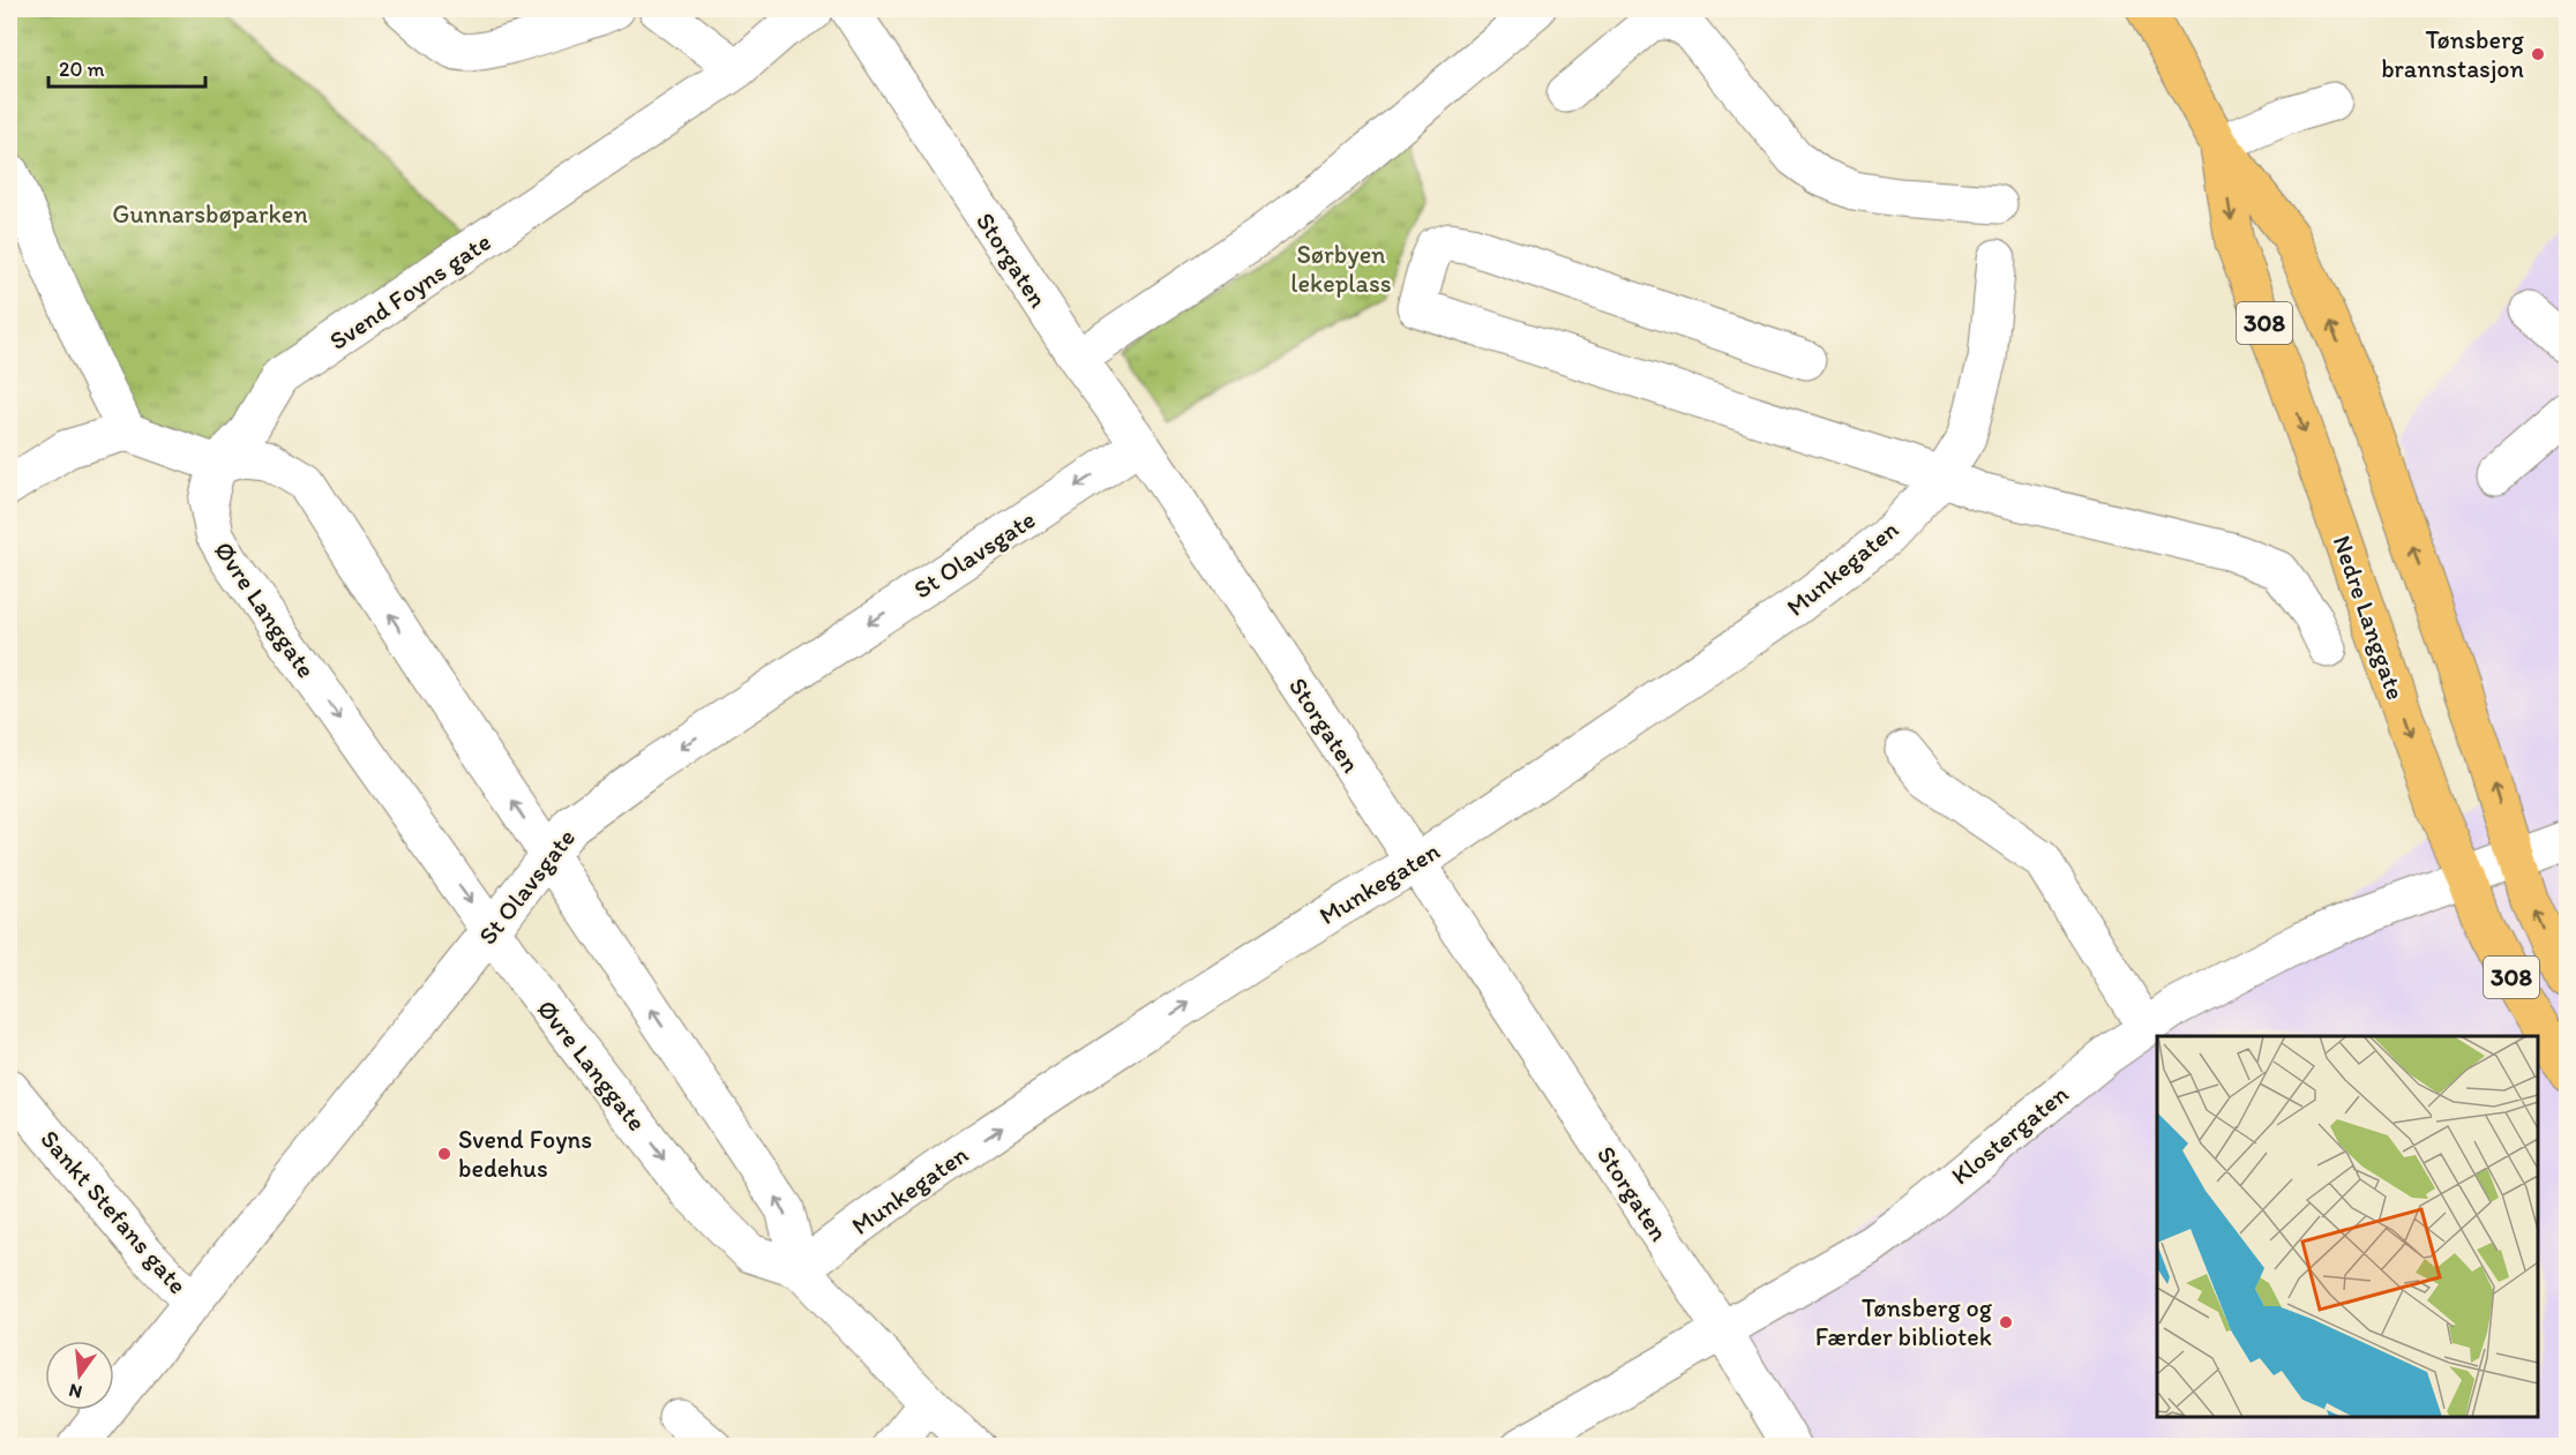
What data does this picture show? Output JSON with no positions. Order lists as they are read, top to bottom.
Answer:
{
  "streets": {
    "main road": ["308", "Nedre Langgate"],
    "street": [
      "Storgaten",
      "Svend Foyns gate",
      "St Olavsgate",
      "Munkegaten",
      "Øvre Langgate",
      "Klostergaten",
      "Sankt Stefans gate"
    ]
  },
  "crossings": [
    ["Storgaten", "Svend Foyns gate"],
    ["Storgaten", "St Olavsgate"],
    ["Storgaten", "Munkegaten"],
    ["Storgaten", "Klostergaten"],
    ["Svend Foyns gate", "Øvre Langgate"],
    ["St Olavsgate", "Øvre Langgate"],
    ["St Olavsgate", "Sankt Stefans gate"],
    ["Munkegaten", "Øvre Langgate"],
    ["Nedre Langgate", "Klostergaten"]
  ],
  "one_way": ["St Olavsgate", "Munkegaten"],
  "parks": ["Gunnarsbøparken", "Sørbyen lekeplass"],
  "places": ["Tønsberg brannstasjon", "Svend Foyns bedehus", "Tønsberg og Færder bibliotek"],
  "scale_bar": "20 m",
  "north": "bottom"
}
